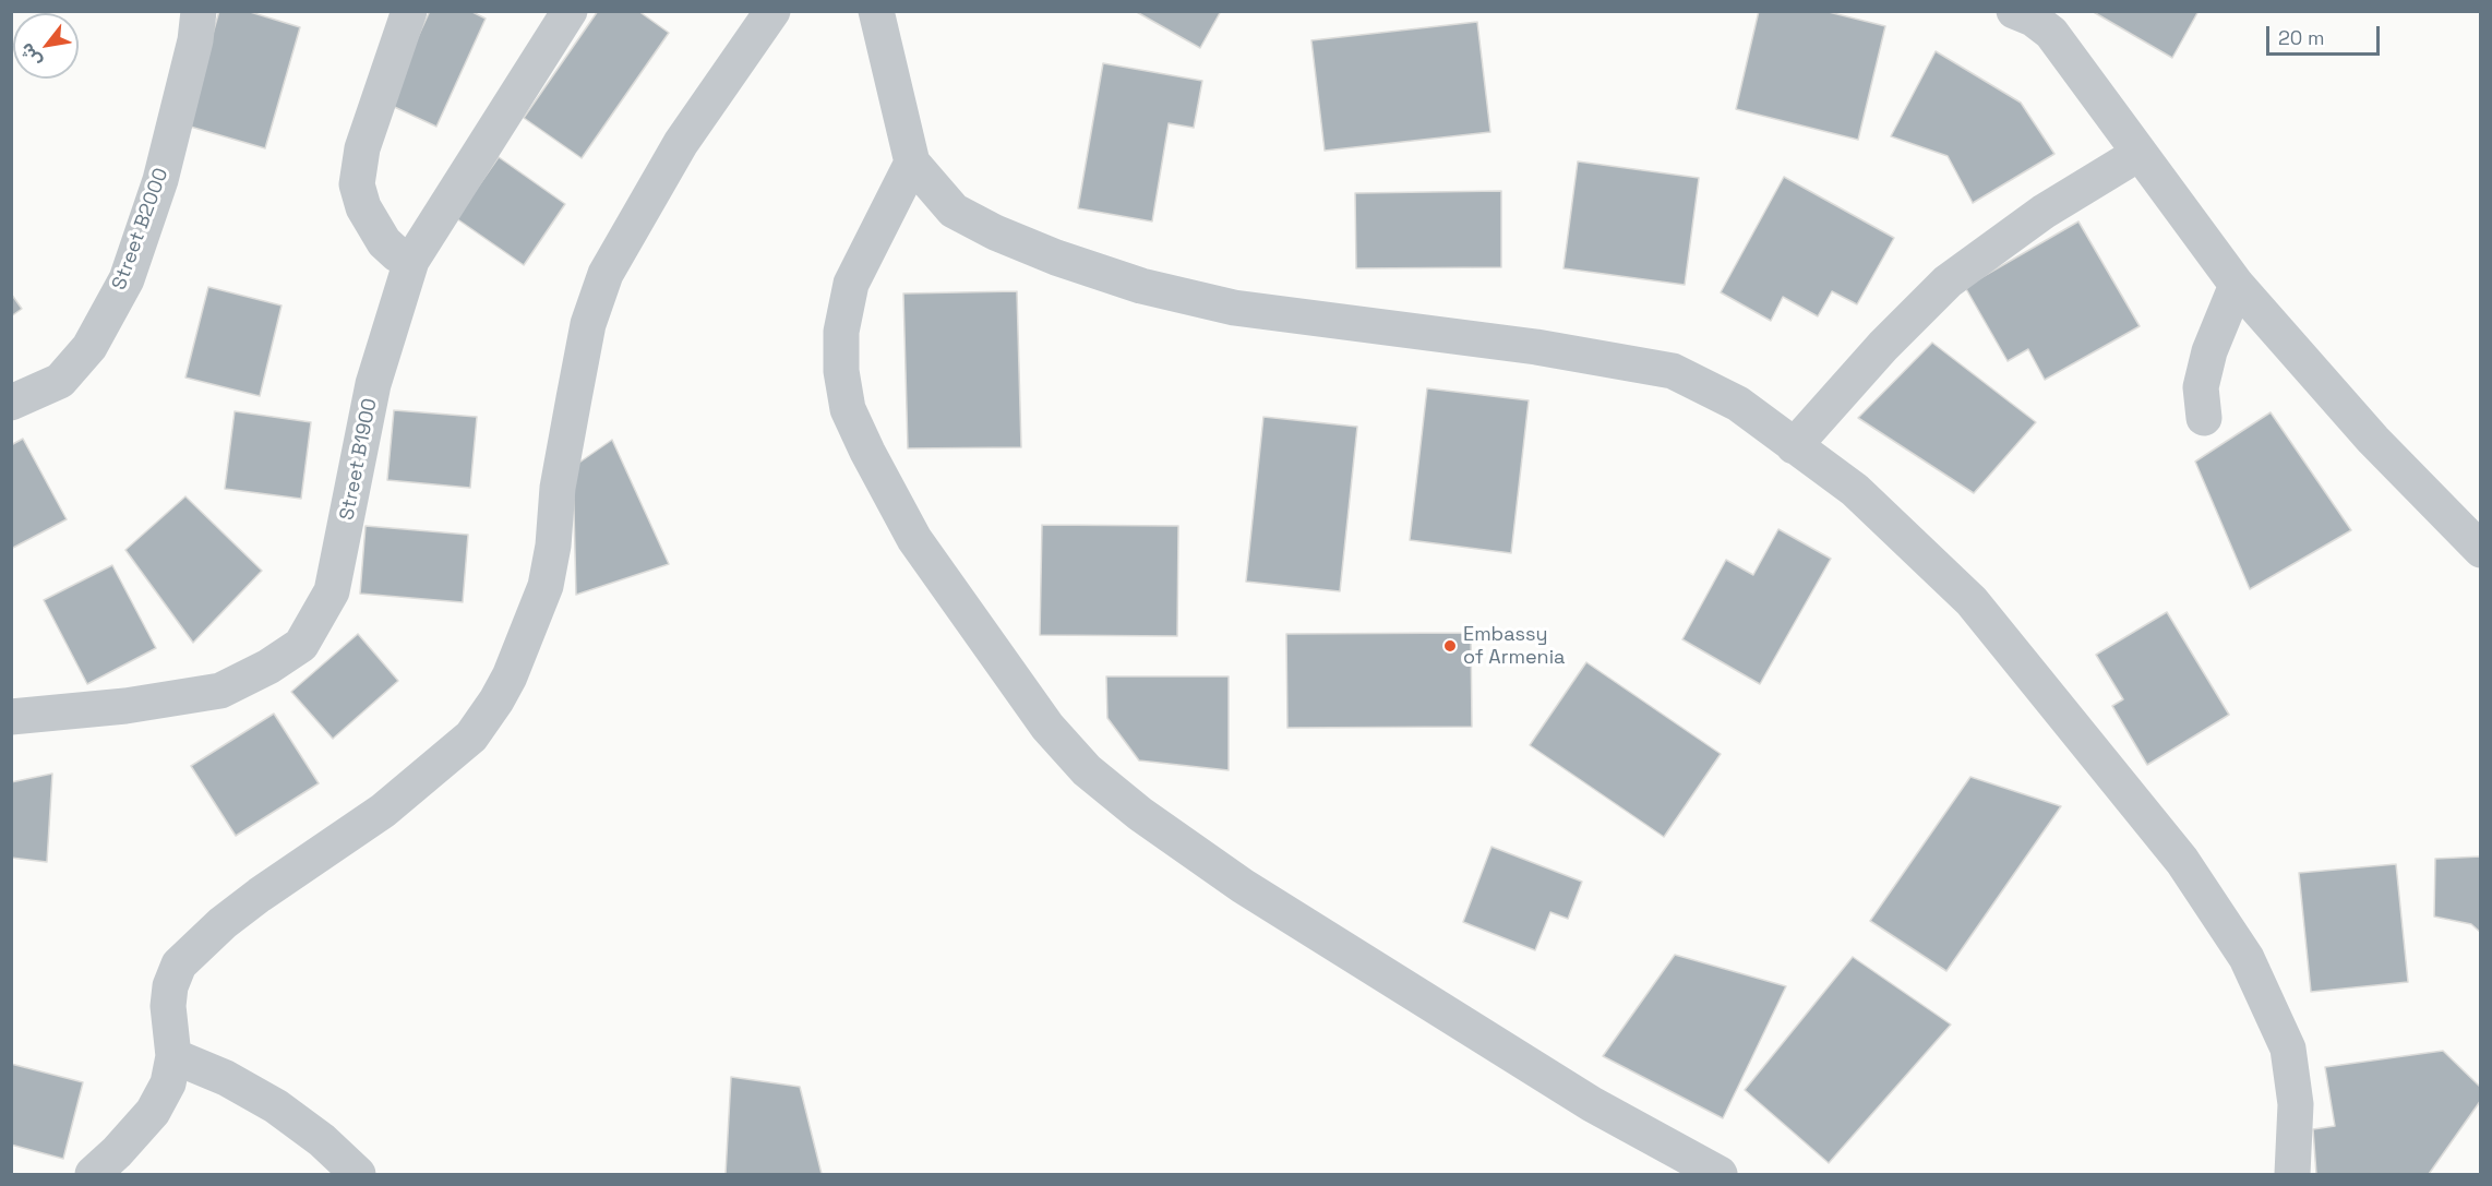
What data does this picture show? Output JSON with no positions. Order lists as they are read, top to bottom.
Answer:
{
  "streets": {
    "street": ["Street B2000", "Street B1900"]
  },
  "places": ["Embassy of Armenia"],
  "scale_bar": "20 m",
  "north": "bottom left"
}
